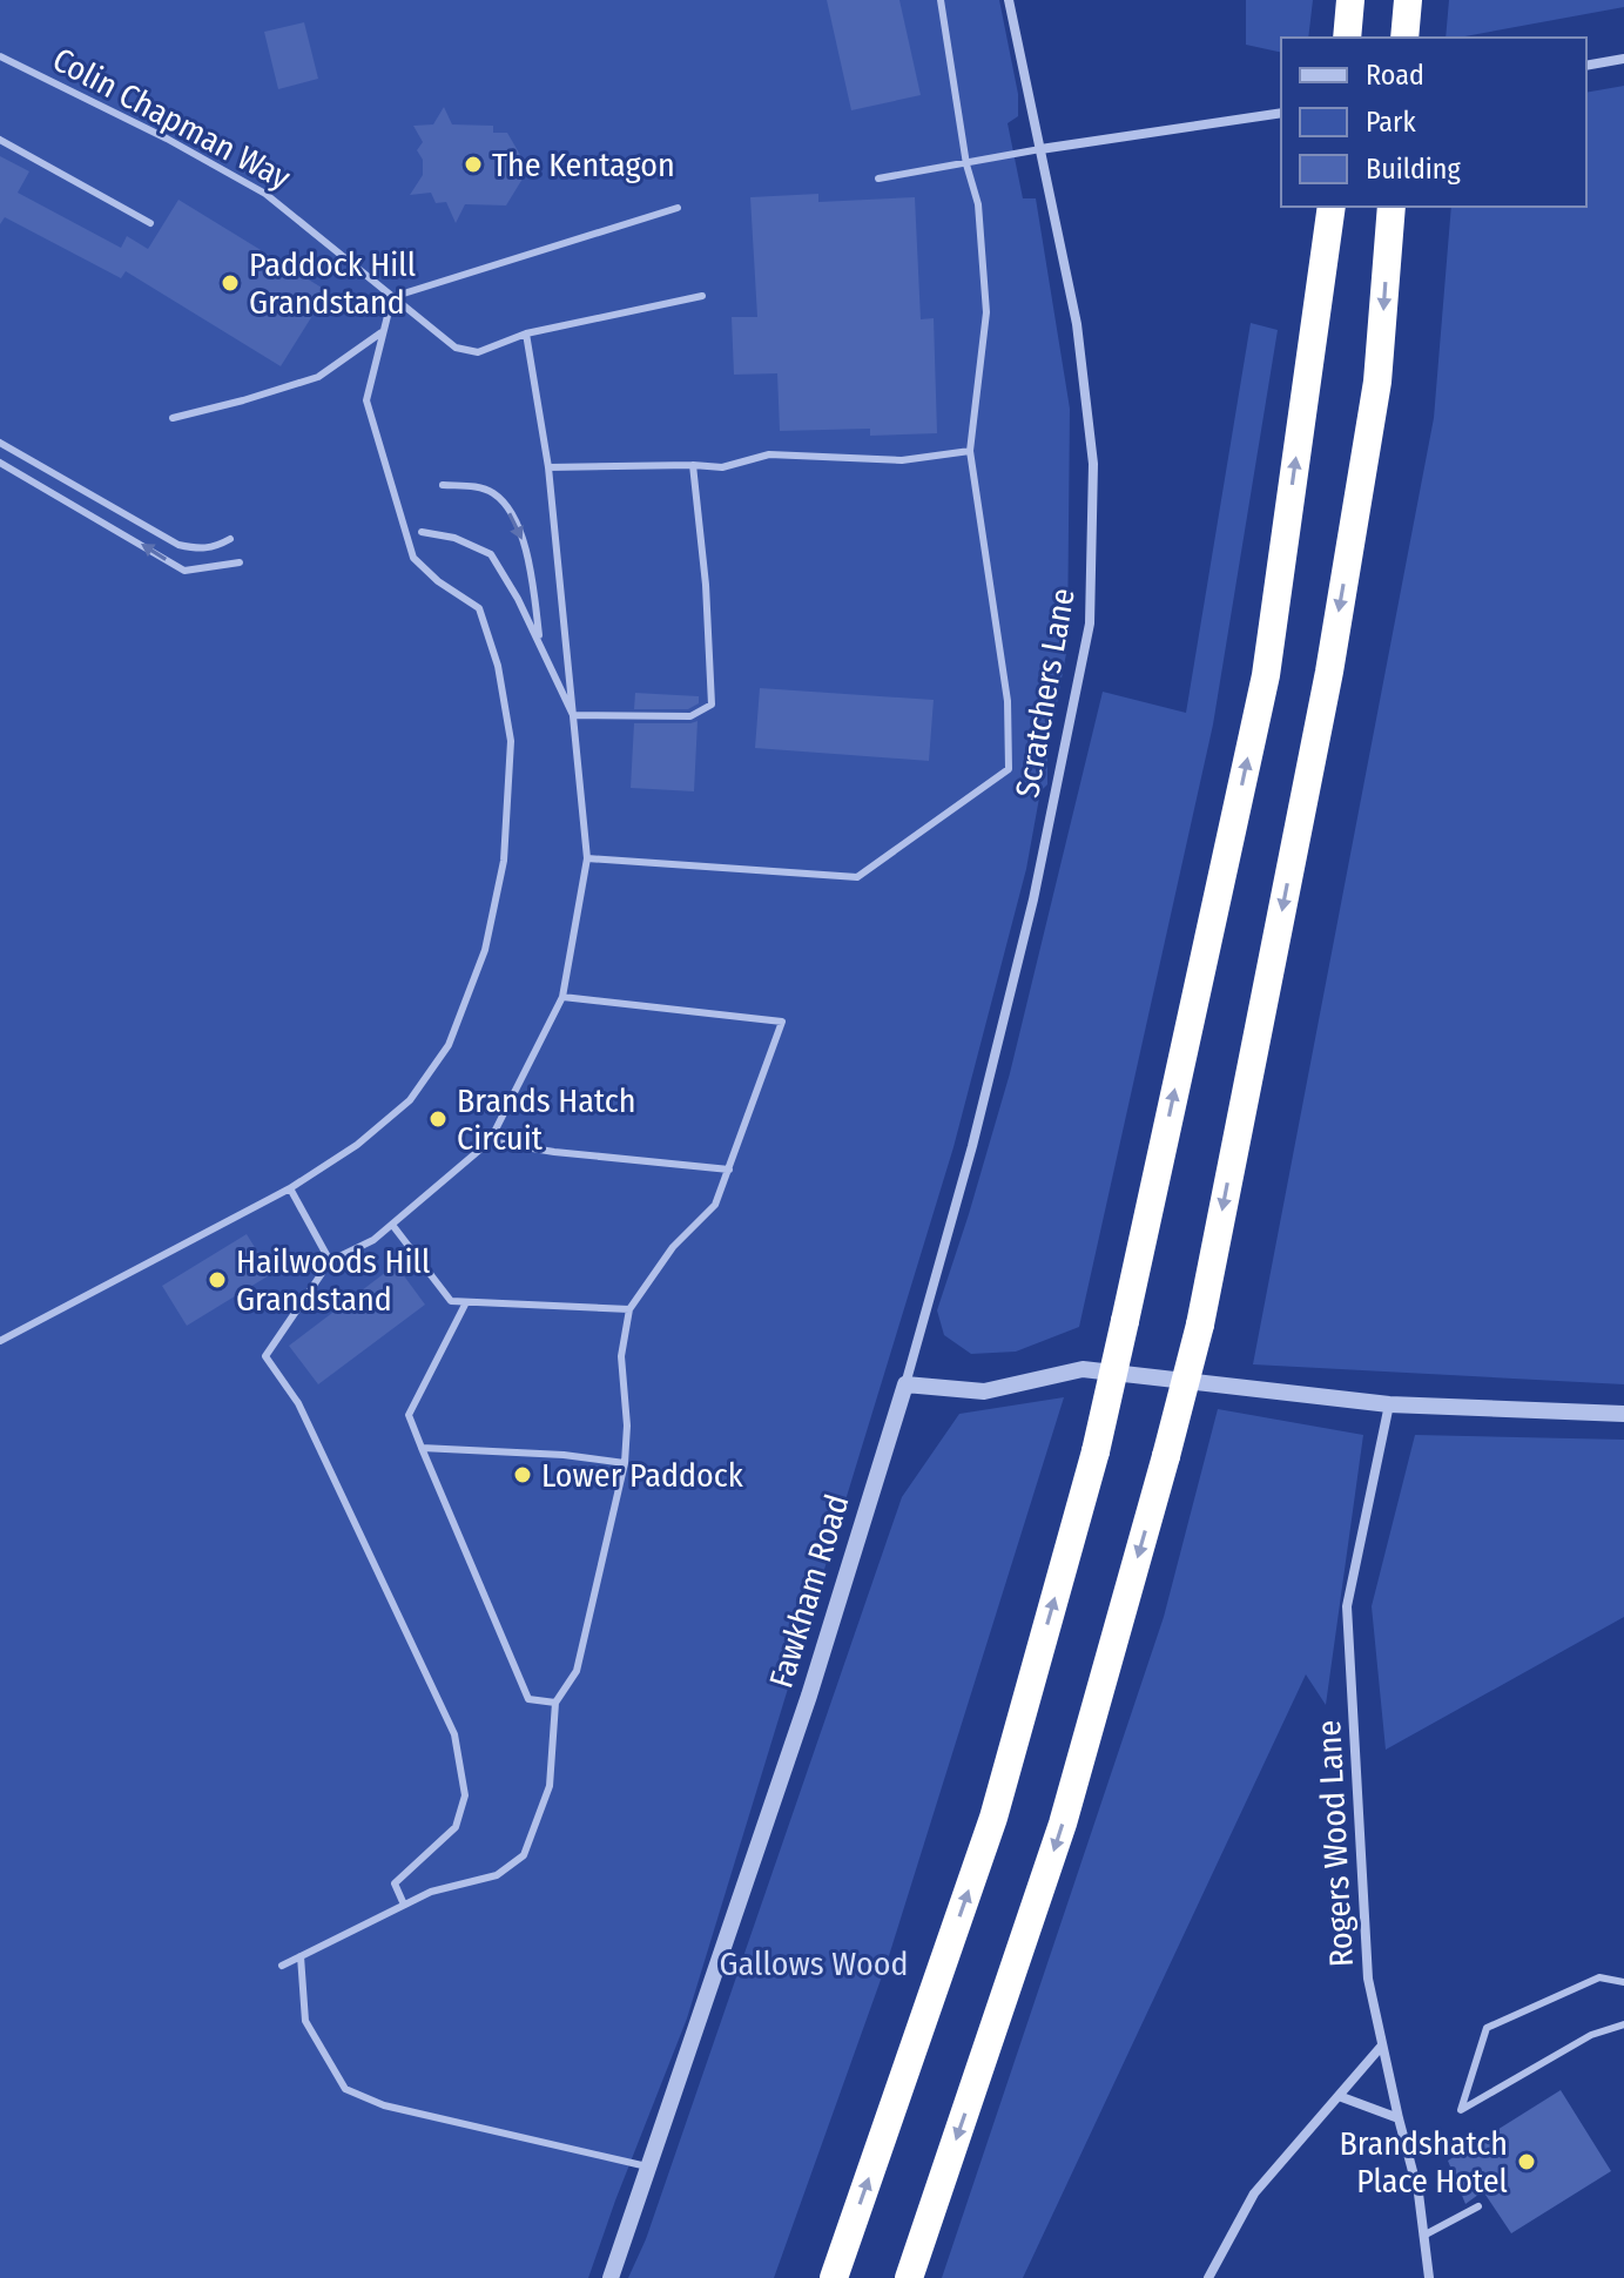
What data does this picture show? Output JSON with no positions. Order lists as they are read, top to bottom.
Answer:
{
  "streets": {
    "street": ["Scratchers Lane", "Fawkham Road", "Rogers Wood Lane"],
    "lane": ["Colin Chapman Way"]
  },
  "crossings": [
    ["Scratchers Lane", "Fawkham Road"]
  ],
  "parks": ["Gallows Wood"],
  "places": [
    "The Kentagon",
    "Paddock Hill Grandstand",
    "Brands Hatch Circuit",
    "Hailwoods Hill Grandstand",
    "Lower Paddock",
    "Brandshatch Place Hotel"
  ],
  "legend": ["Road", "Park", "Building"]
}
